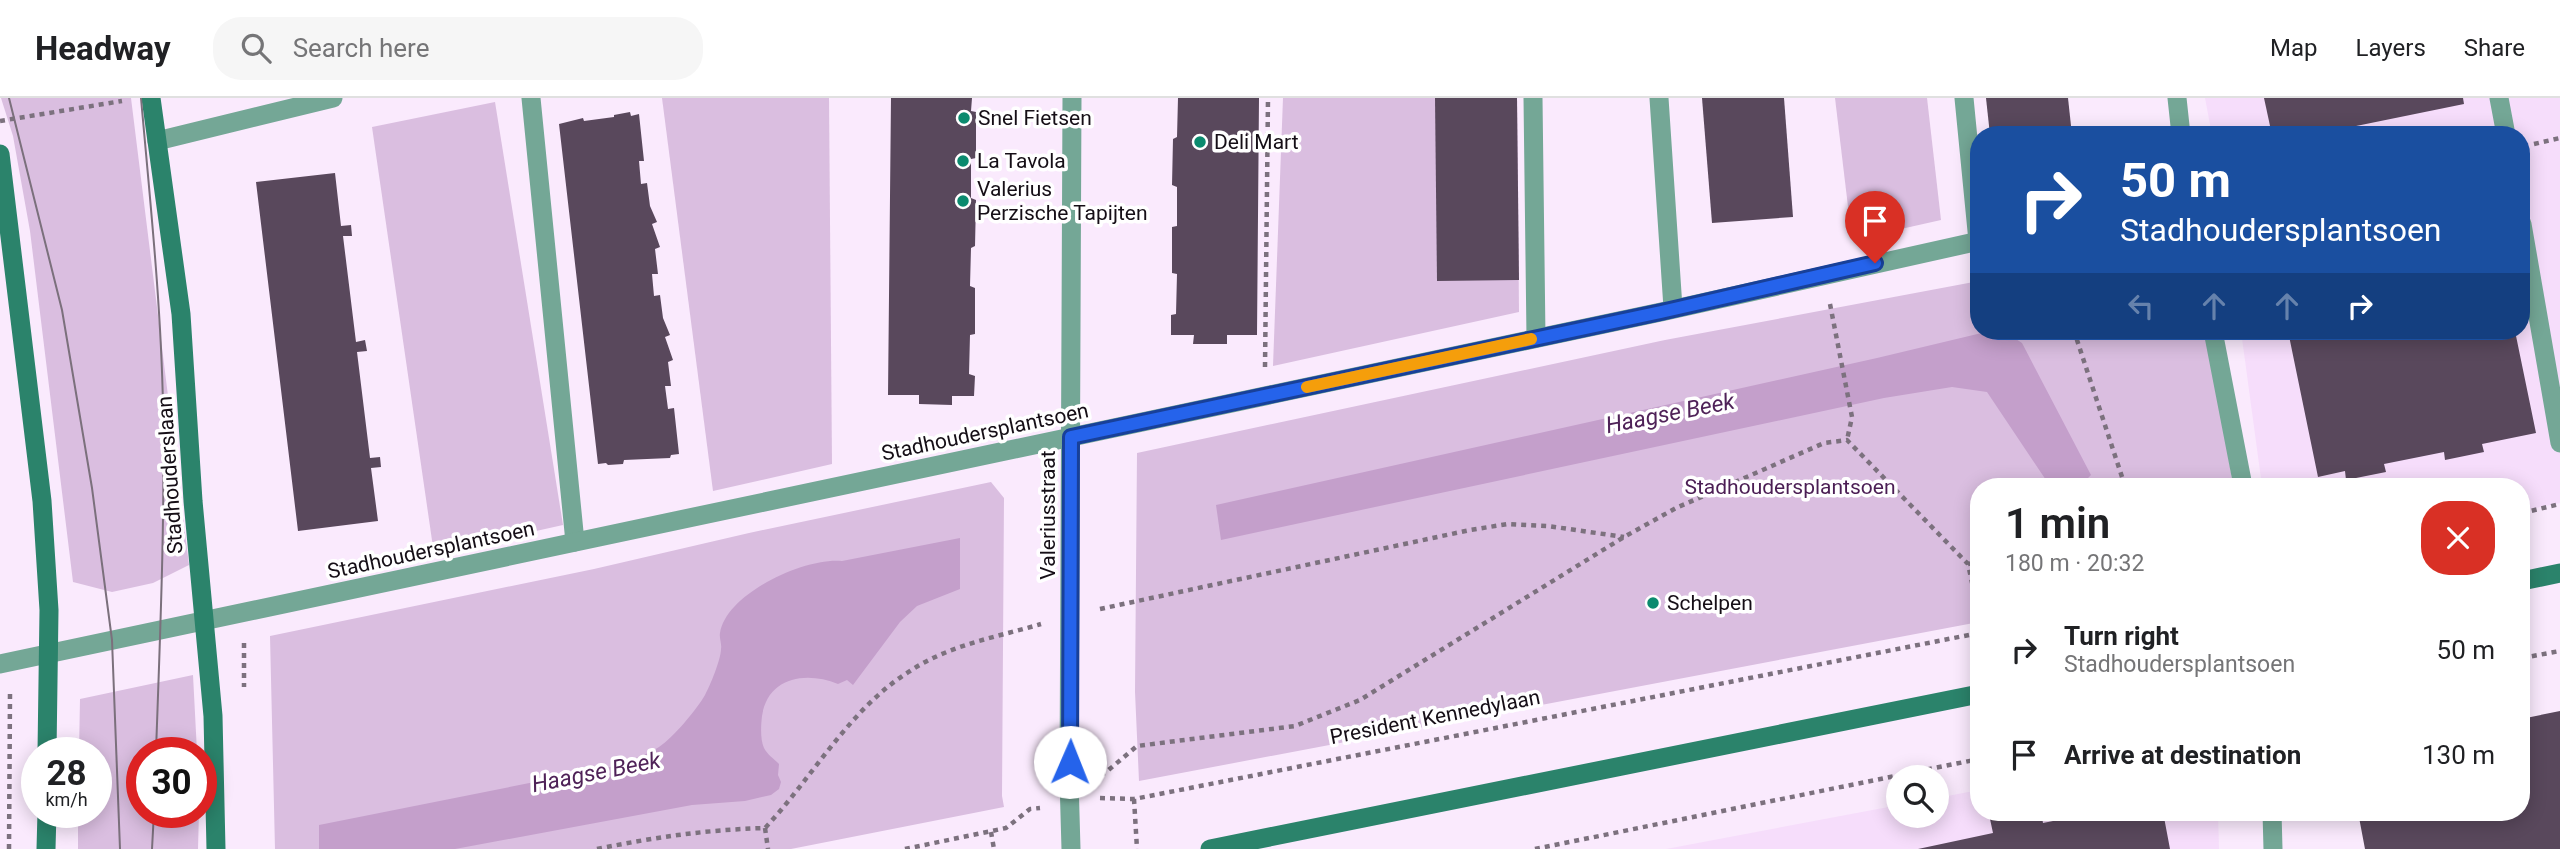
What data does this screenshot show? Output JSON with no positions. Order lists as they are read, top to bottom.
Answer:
{
  "streets": {
    "main road": ["Stadhouderslaan"],
    "street": ["Stadhoudersplantsoen", "Valeriusstraat"],
    "path": ["President Kennedylaan"]
  },
  "crossings": [
    ["Stadhoudersplantsoen", "Stadhouderslaan"],
    ["Stadhoudersplantsoen", "Valeriusstraat"],
    ["Valeriusstraat", "President Kennedylaan"]
  ],
  "water": ["Haagse Beek"],
  "parks": ["Stadhoudersplantsoen"],
  "places": [
    "Snel Fietsen",
    "Deli Mart",
    "La Tavola",
    "Valerius Perzische Tapijten",
    "Schelpen"
  ],
  "page": {
    "header": "Headway",
    "search": "Search here",
    "nav": ["Map", "Layers", "Share"],
    "turn": ["50 m", "Stadhoudersplantsoen"],
    "heading": ["1 min", "180 m · 20:32"],
    "list": [
      {
        "name": "Turn right",
        "note": "Stadhoudersplantsoen",
        "value": "50 m"
      },
      {
        "name": "Arrive at destination",
        "value": "130 m"
      }
    ],
    "speed": "28 km/h",
    "limit": "30"
  }
}
